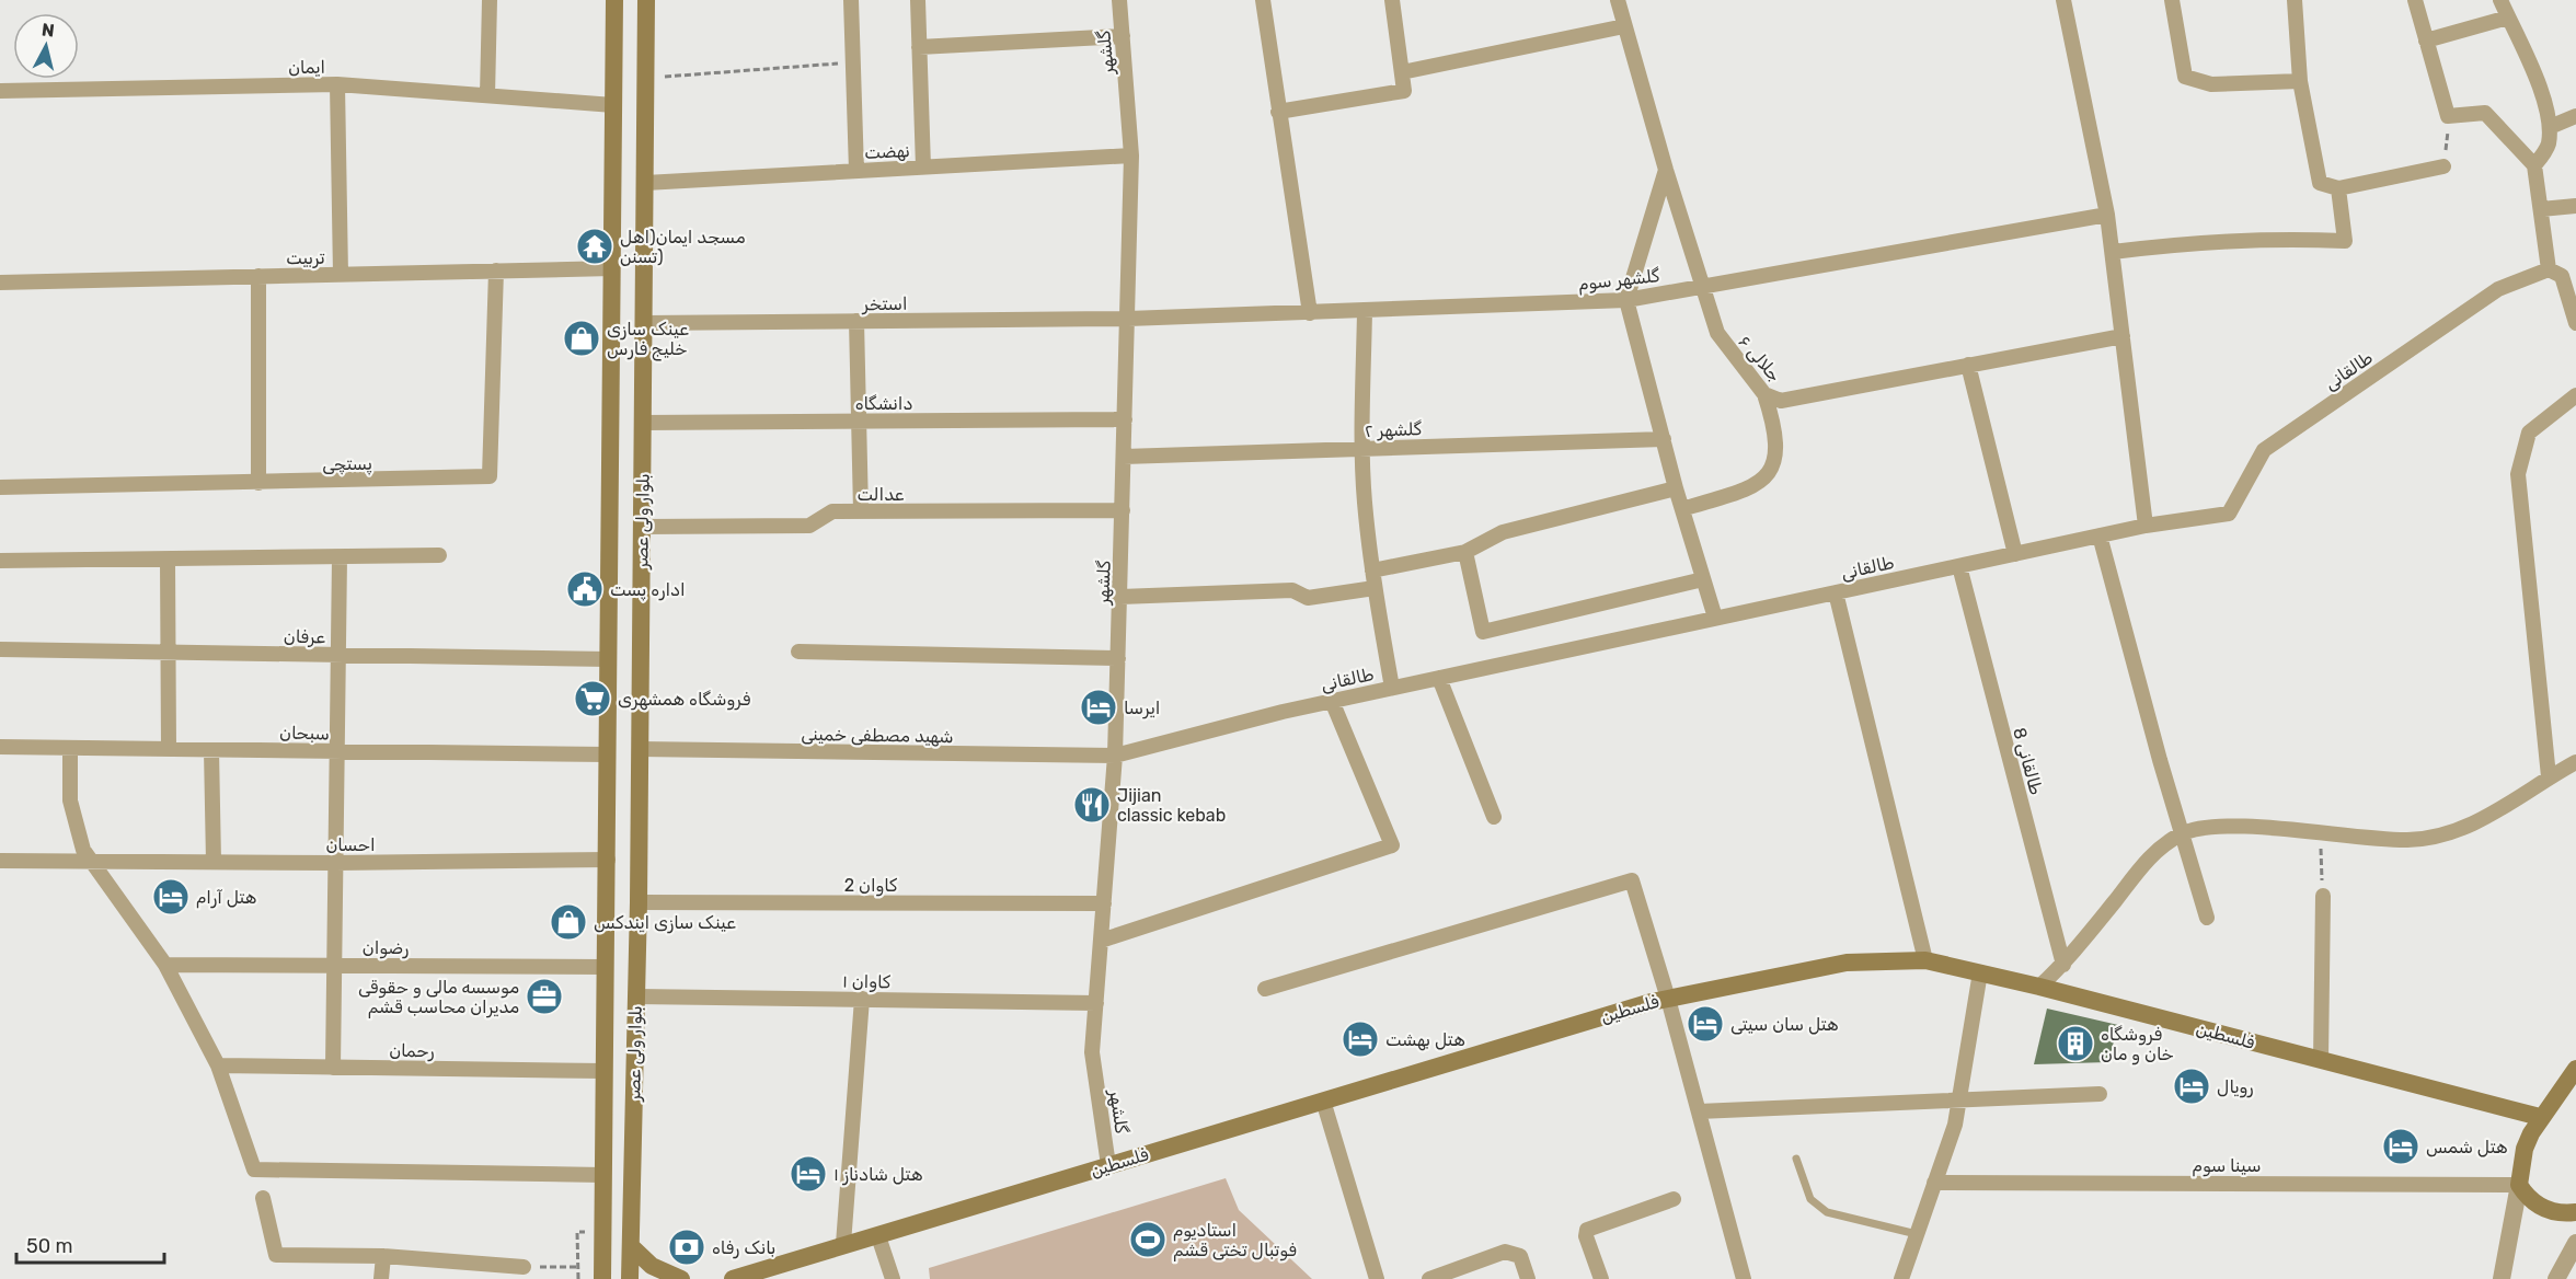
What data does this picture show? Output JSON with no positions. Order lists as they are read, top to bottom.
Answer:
{
  "streets": {
    "main road": ["بلوار ولی عصر", "فلسطین"],
    "street": [
      "گلشهر",
      "ایمان",
      "نهضت",
      "تربیت",
      "گلشهر سوم",
      "استخر",
      "جلالی ۶",
      "طالقانی",
      "دانشگاه",
      "گلشهر ۲",
      "پستچی",
      "عدالت",
      "عرفان",
      "سبحان",
      "شهید مصطفی خمینی",
      "طالقانی 8",
      "احسان",
      "کاوان 2",
      "رضوان",
      "کاوان ۱",
      "رحمان",
      "سینا سوم"
    ]
  },
  "crossings": [
    ["گلشهر", "نهضت"],
    ["گلشهر", "گلشهر سوم"],
    ["گلشهر", "استخر"],
    ["گلشهر", "طالقانی"],
    ["گلشهر", "دانشگاه"],
    ["گلشهر", "گلشهر ۲"],
    ["گلشهر", "عدالت"],
    ["گلشهر", "شهید مصطفی خمینی"],
    ["گلشهر", "کاوان 2"],
    ["گلشهر", "کاوان ۱"],
    ["گلشهر", "فلسطین"],
    ["ایمان", "بلوار ولی عصر"],
    ["نهضت", "بلوار ولی عصر"],
    ["تربیت", "پستچی"],
    ["تربیت", "بلوار ولی عصر"],
    ["گلشهر سوم", "استخر"],
    ["گلشهر سوم", "جلالی ۶"],
    ["استخر", "بلوار ولی عصر"],
    ["طالقانی", "شهید مصطفی خمینی"],
    ["طالقانی", "طالقانی 8"],
    ["دانشگاه", "بلوار ولی عصر"],
    ["عدالت", "بلوار ولی عصر"],
    ["بلوار ولی عصر", "عرفان"],
    ["بلوار ولی عصر", "سبحان"],
    ["بلوار ولی عصر", "شهید مصطفی خمینی"],
    ["بلوار ولی عصر", "احسان"],
    ["بلوار ولی عصر", "کاوان 2"],
    ["بلوار ولی عصر", "رضوان"],
    ["بلوار ولی عصر", "کاوان ۱"],
    ["بلوار ولی عصر", "رحمان"]
  ],
  "places": {
    "temple": ["مسجد ایمان(اهل تسنن)"],
    "shop": ["عینک سازی خلیج فارس", "عینک سازی ایندکس"],
    "public building": ["اداره پست"],
    "supermarket": ["فروشگاه همشهری"],
    "hotel": [
      "ایرسا",
      "هتل آرام",
      "هتل سان سیتی",
      "هتل بهشت",
      "رویال",
      "هتل شمس",
      "هتل شادناز ۱"
    ],
    "restaurant": ["Jijian classic kebab"],
    "office": ["موسسه مالی و حقوقی مدیران محاسب قشم"],
    "building": ["فروشگاه خان و مان"],
    "sports": ["استادیوم فوتبال تختی قشم"],
    "bank": ["بانک رفاه"]
  },
  "scale_bar": "50 m",
  "north": "top"
}
